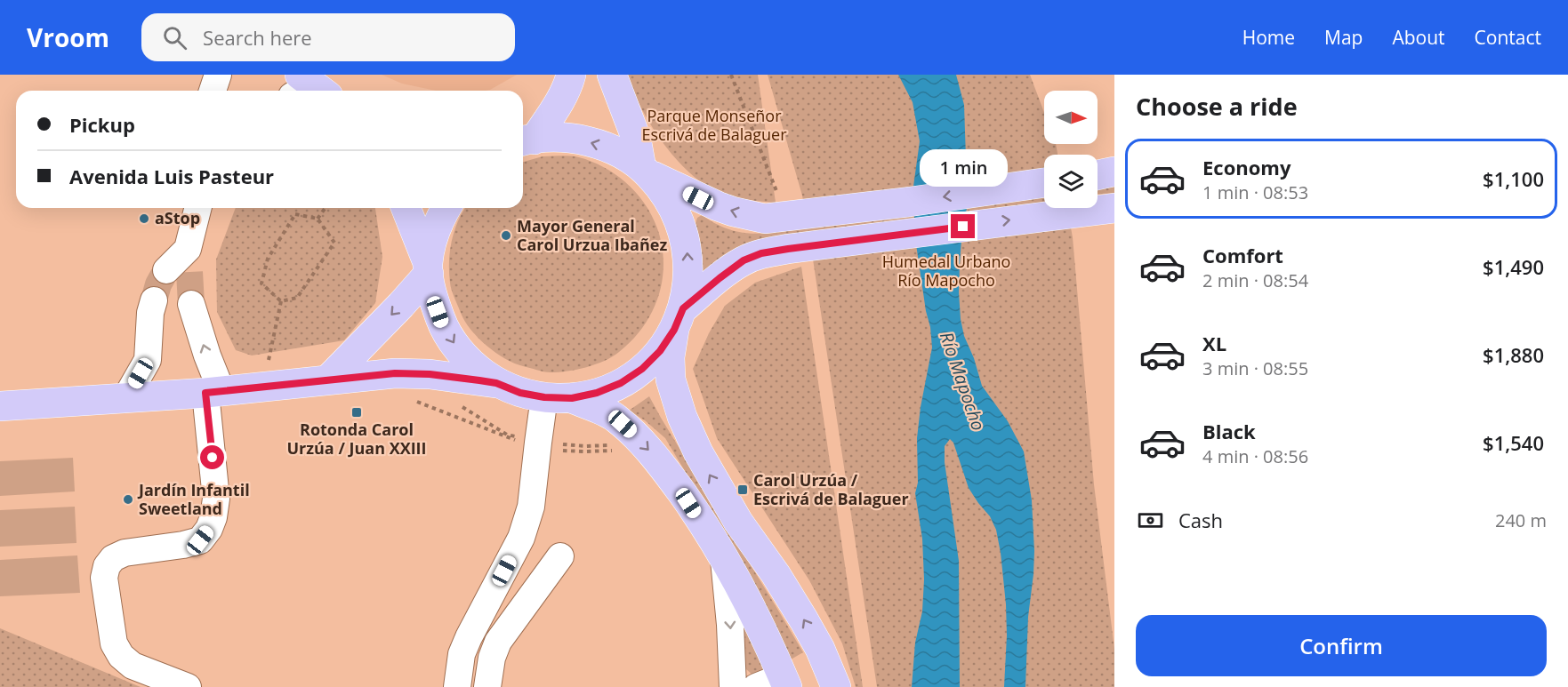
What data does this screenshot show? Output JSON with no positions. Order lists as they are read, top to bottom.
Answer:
{
  "water": ["Río Mapocho"],
  "parks": ["Parque Monseñor Escrivá de Balaguer", "Humedal Urbano Río Mapocho"],
  "places": {
    "other": ["aStop", "Mayor General Carol Urzua Ibañez", "Jardín Infantil Sweetland"],
    "transit": ["Rotonda Carol Urzúa / Juan XXIII", "Carol Urzúa / Escrivá de Balaguer"]
  },
  "north": "right",
  "page": {
    "header": "Vroom",
    "search": "Search here",
    "nav": [
      "Home",
      "Map",
      "About",
      "Contact"
    ],
    "heading": "Choose a ride",
    "banner": ["Pickup", "Avenida Luis Pasteur"],
    "list": [
      {
        "name": "Economy",
        "note": "1 min · 08:53",
        "value": "$1,100"
      },
      {
        "name": "Comfort",
        "note": "2 min · 08:54",
        "value": "$1,490"
      },
      {
        "name": "XL",
        "note": "3 min · 08:55",
        "value": "$1,880"
      },
      {
        "name": "Black",
        "note": "4 min · 08:56",
        "value": "$1,540"
      }
    ],
    "bubble": "1 min",
    "pay": ["Cash", "240 m"],
    "buttons": "Confirm"
  }
}
